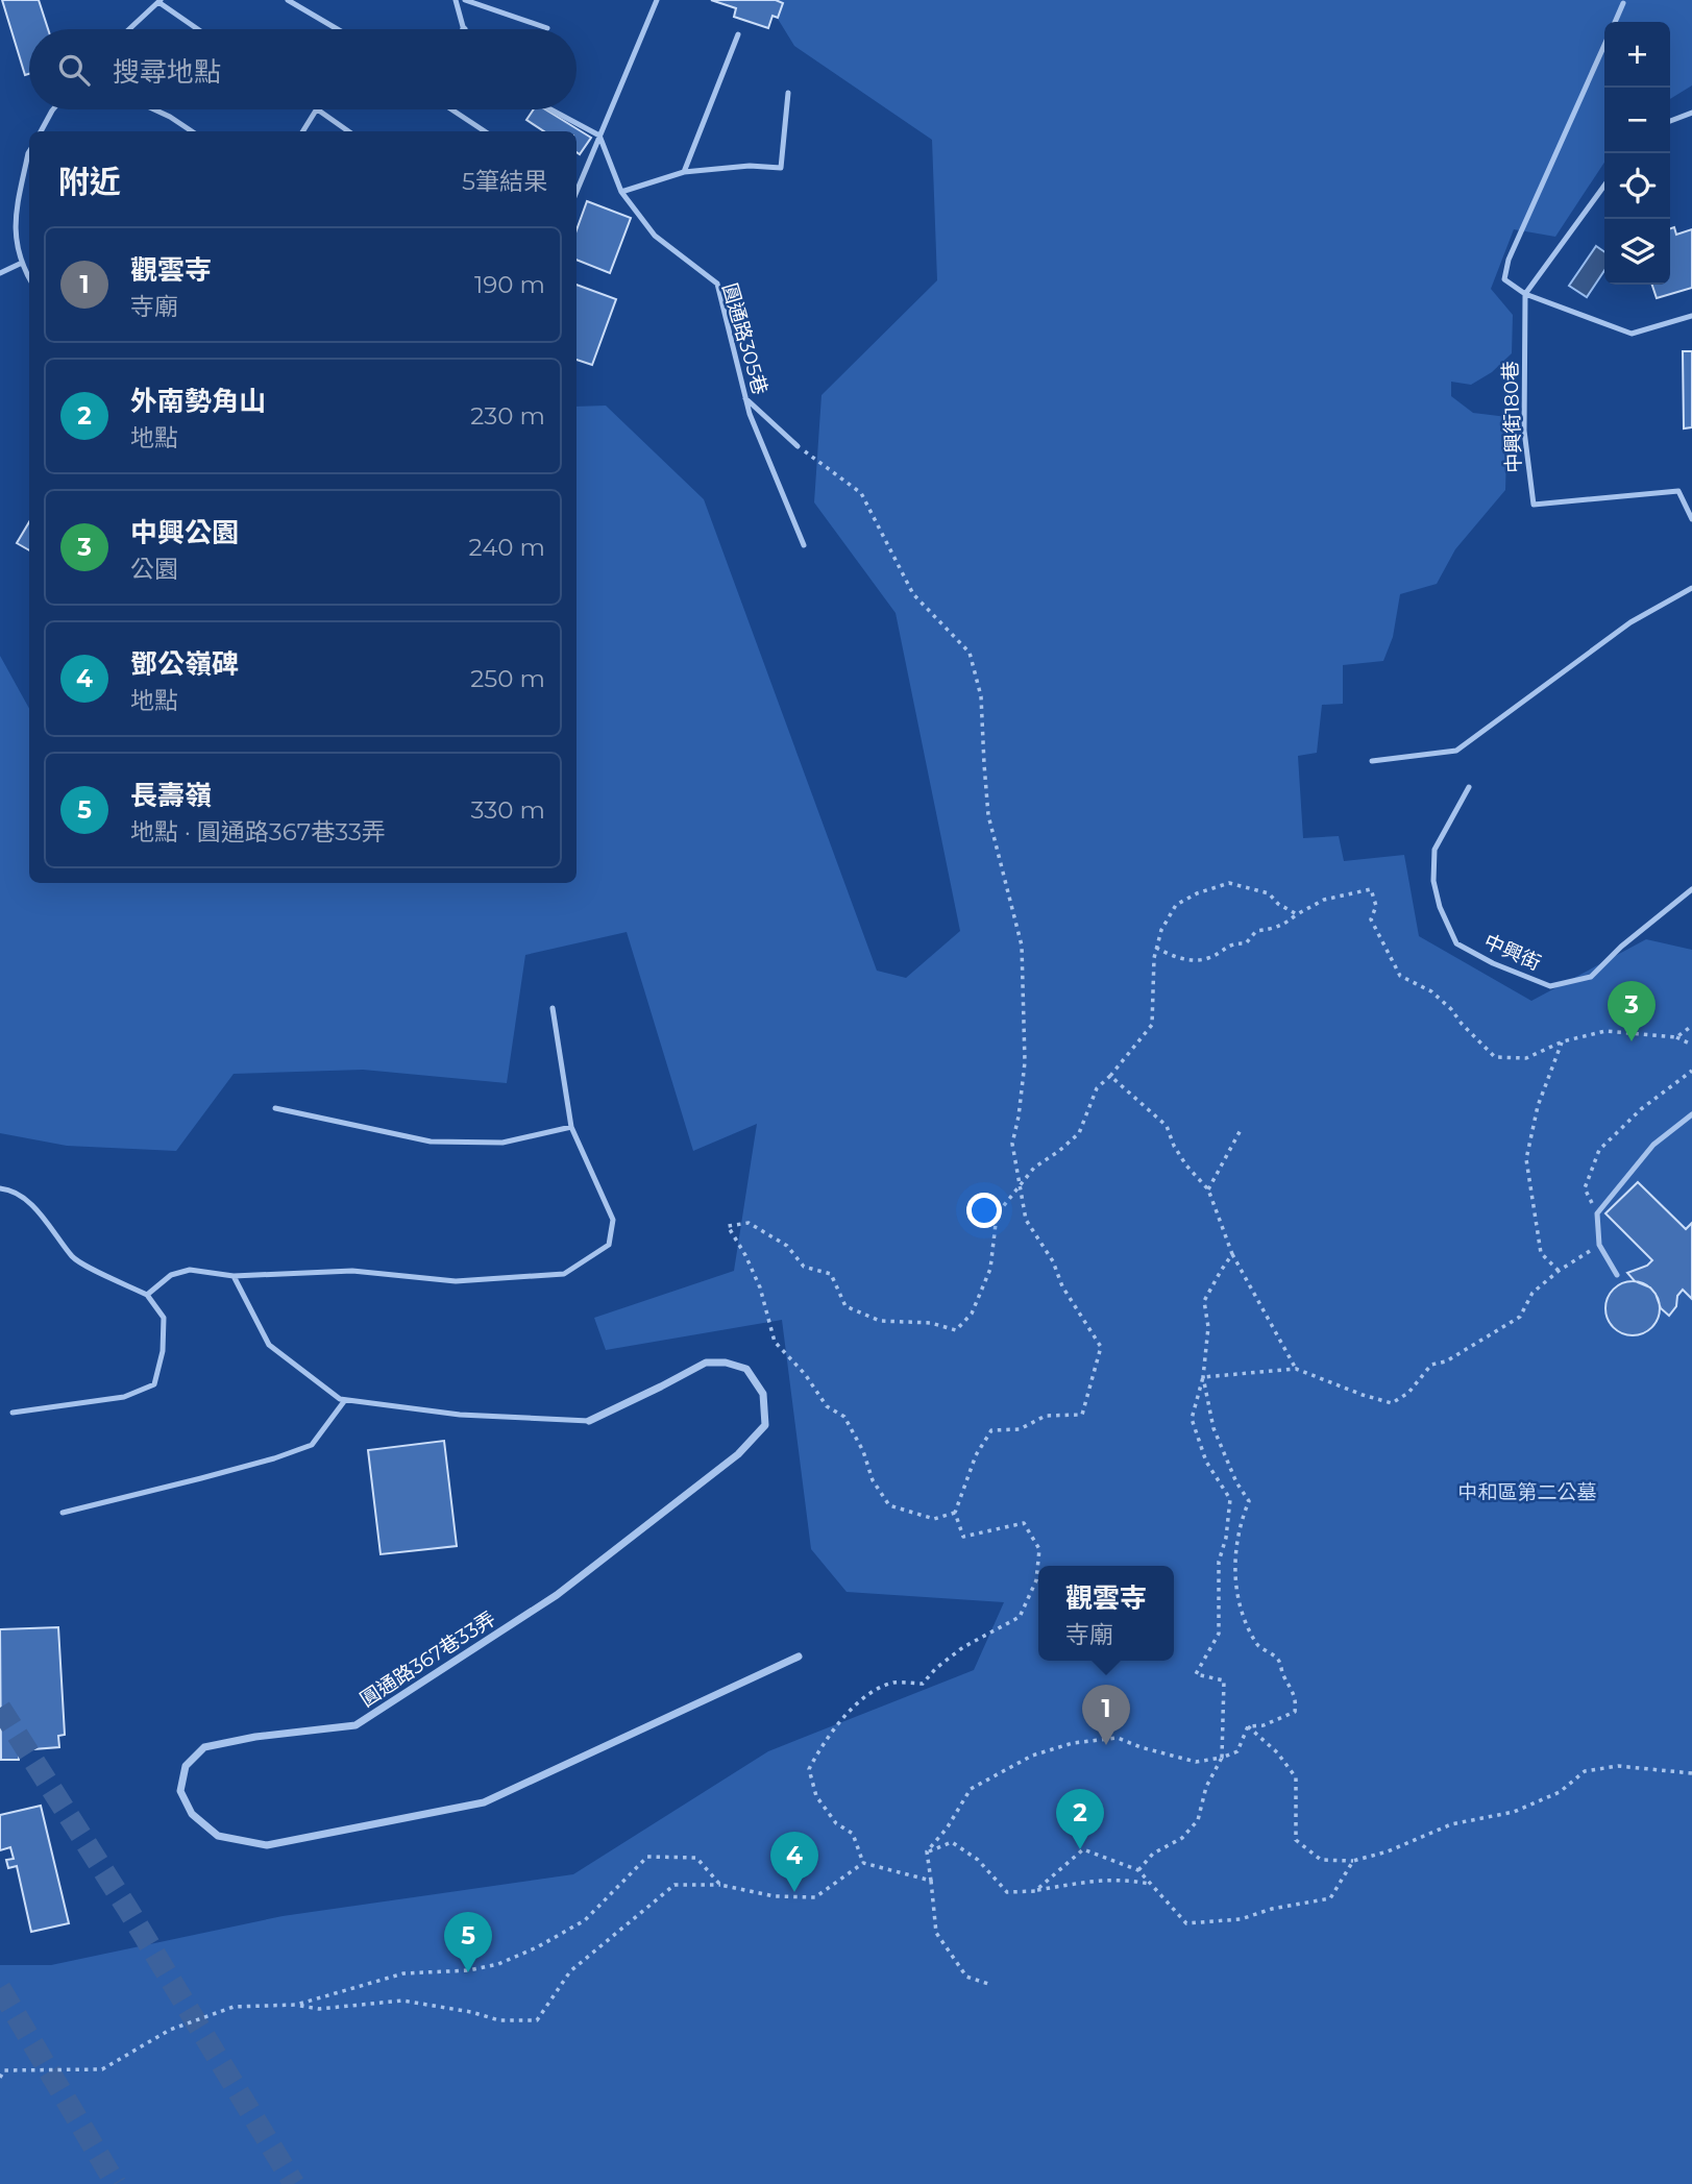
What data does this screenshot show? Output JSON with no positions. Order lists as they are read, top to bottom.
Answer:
{
  "streets": {
    "street": ["圓通路367巷33弄"],
    "lane": ["圓通路305巷", "中興街180巷", "中興街"]
  },
  "parks": ["中和區第二公墓"],
  "page": {
    "map_buttons": ["+", "−"],
    "search": "搜尋地點",
    "heading": ["附近", "5筆結果"],
    "list": [
      {
        "mark": "1",
        "name": "觀雲寺",
        "note": "寺廟",
        "value": "190 m"
      },
      {
        "mark": "2",
        "name": "外南勢角山",
        "note": "地點",
        "value": "230 m"
      },
      {
        "mark": "3",
        "name": "中興公園",
        "note": "公園",
        "value": "240 m"
      },
      {
        "mark": "4",
        "name": "鄧公嶺碑",
        "note": "地點",
        "value": "250 m"
      },
      {
        "mark": "5",
        "name": "長壽嶺",
        "note": "地點 · 圓通路367巷33弄",
        "value": "330 m"
      }
    ],
    "pins": [
      "3",
      "1",
      "2",
      "4",
      "5"
    ],
    "popup": ["觀雲寺", "寺廟"]
  }
}
